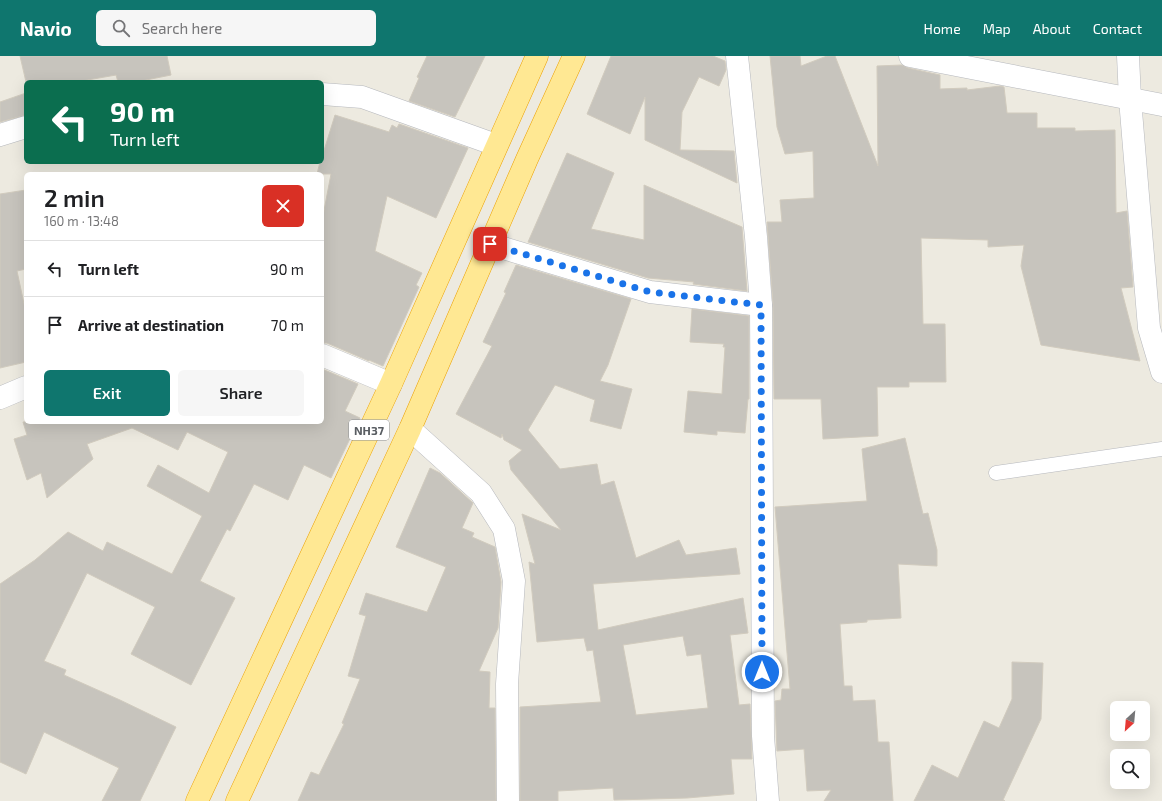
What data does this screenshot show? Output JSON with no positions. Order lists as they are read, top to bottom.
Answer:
{
  "streets": {
    "highway": ["NH37"]
  },
  "north": "bottom left",
  "page": {
    "header": "Navio",
    "search": "Search here",
    "nav": [
      "Home",
      "Map",
      "About",
      "Contact"
    ],
    "turn": ["90 m", "Turn left"],
    "heading": ["2 min", "160 m · 13:48"],
    "list": [
      {
        "name": "Turn left",
        "value": "90 m"
      },
      {
        "name": "Arrive at destination",
        "value": "70 m"
      }
    ],
    "buttons": ["Exit", "Share"]
  }
}
